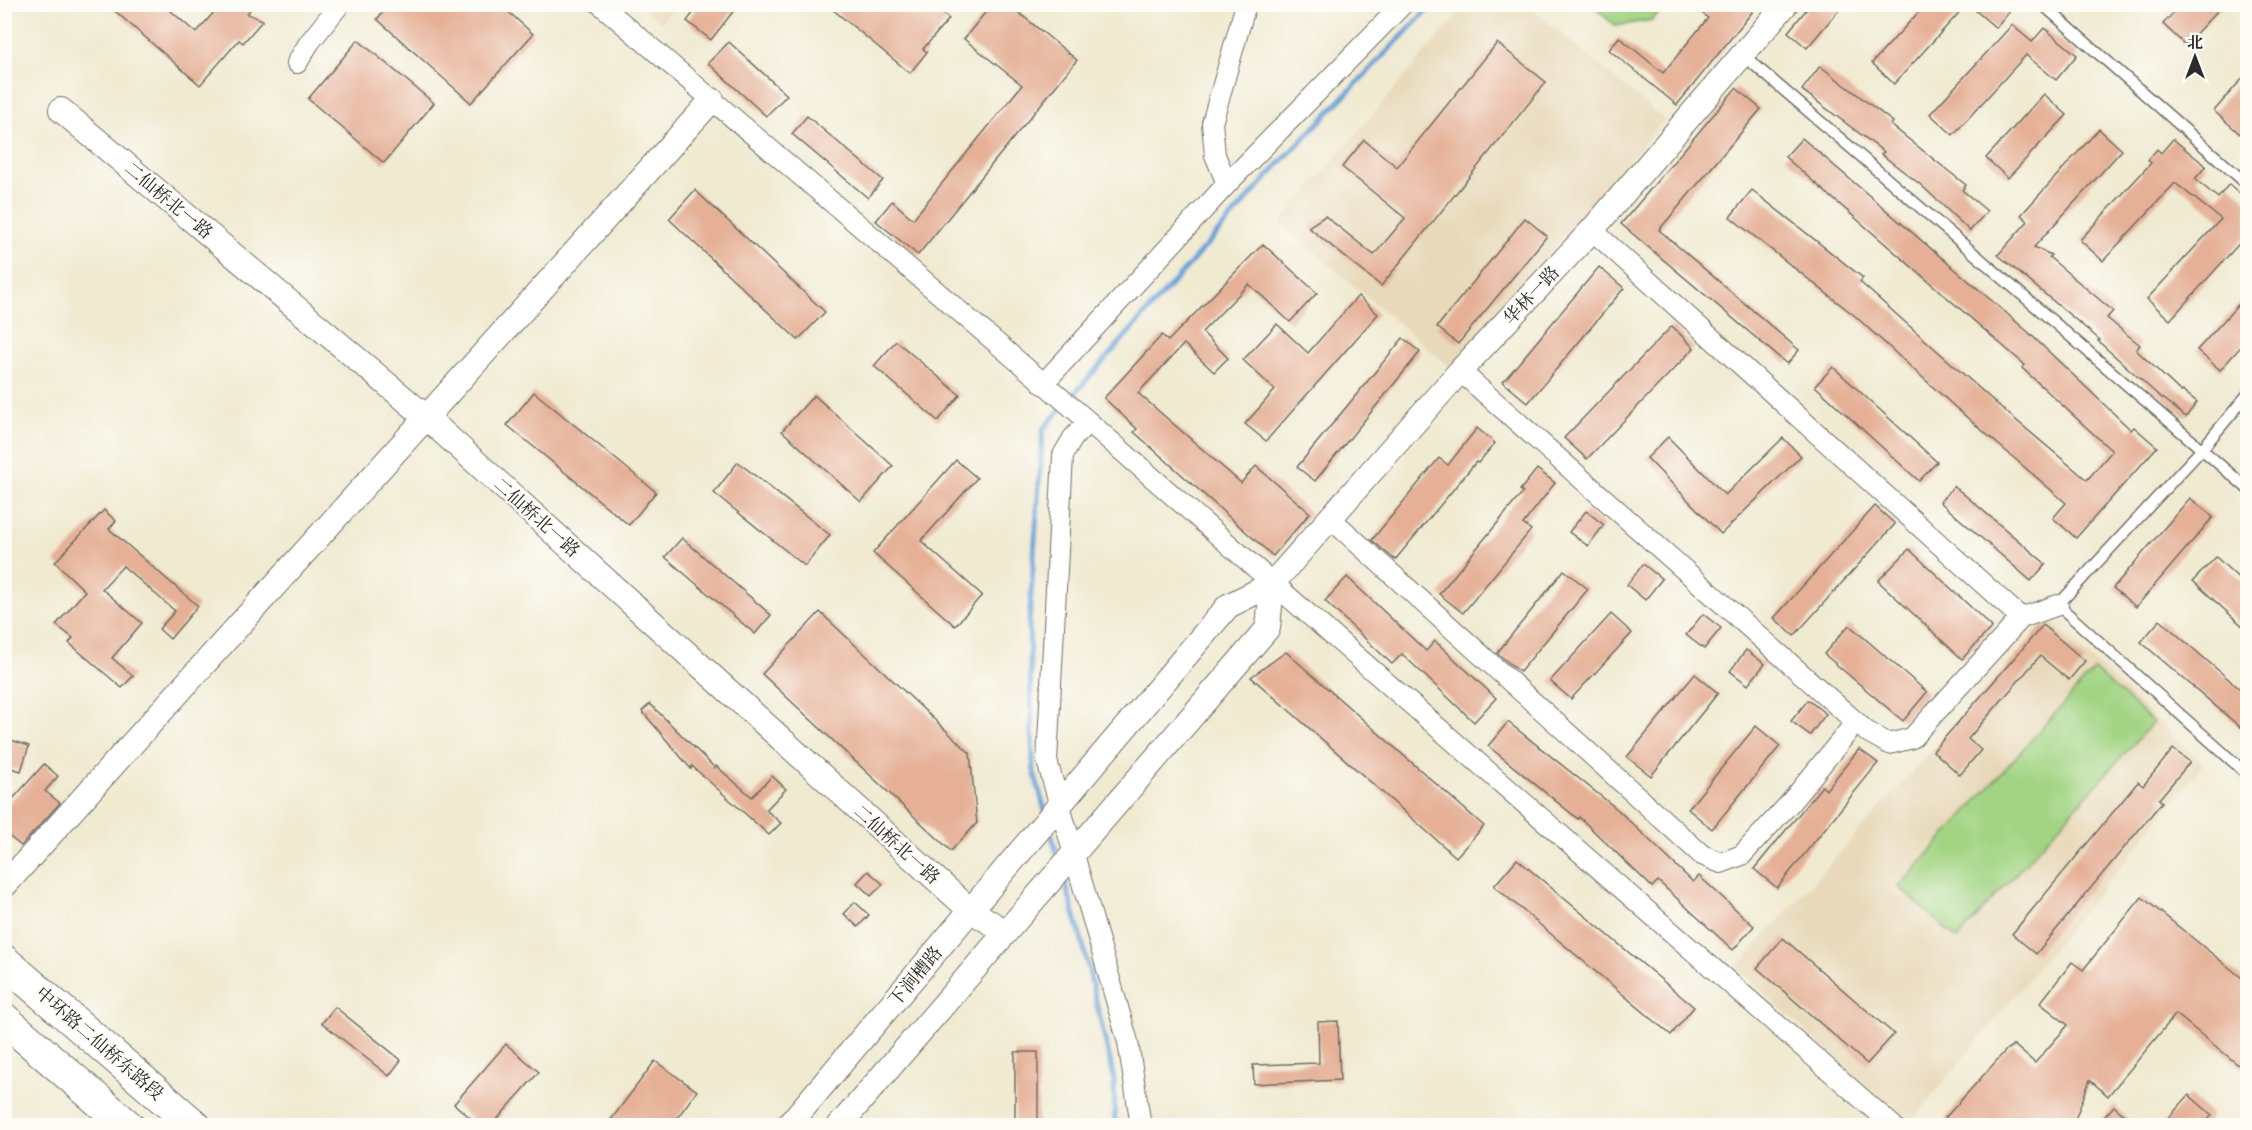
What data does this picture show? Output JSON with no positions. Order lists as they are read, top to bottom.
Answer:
{
  "streets": {
    "main road": ["中环路二仙桥东路段"],
    "street": ["二仙桥北一路", "华林一路", "下涧槽路"]
  },
  "crossings": [
    ["二仙桥北一路", "下涧槽路"],
    ["华林一路", "下涧槽路"]
  ],
  "north": "top"
}
